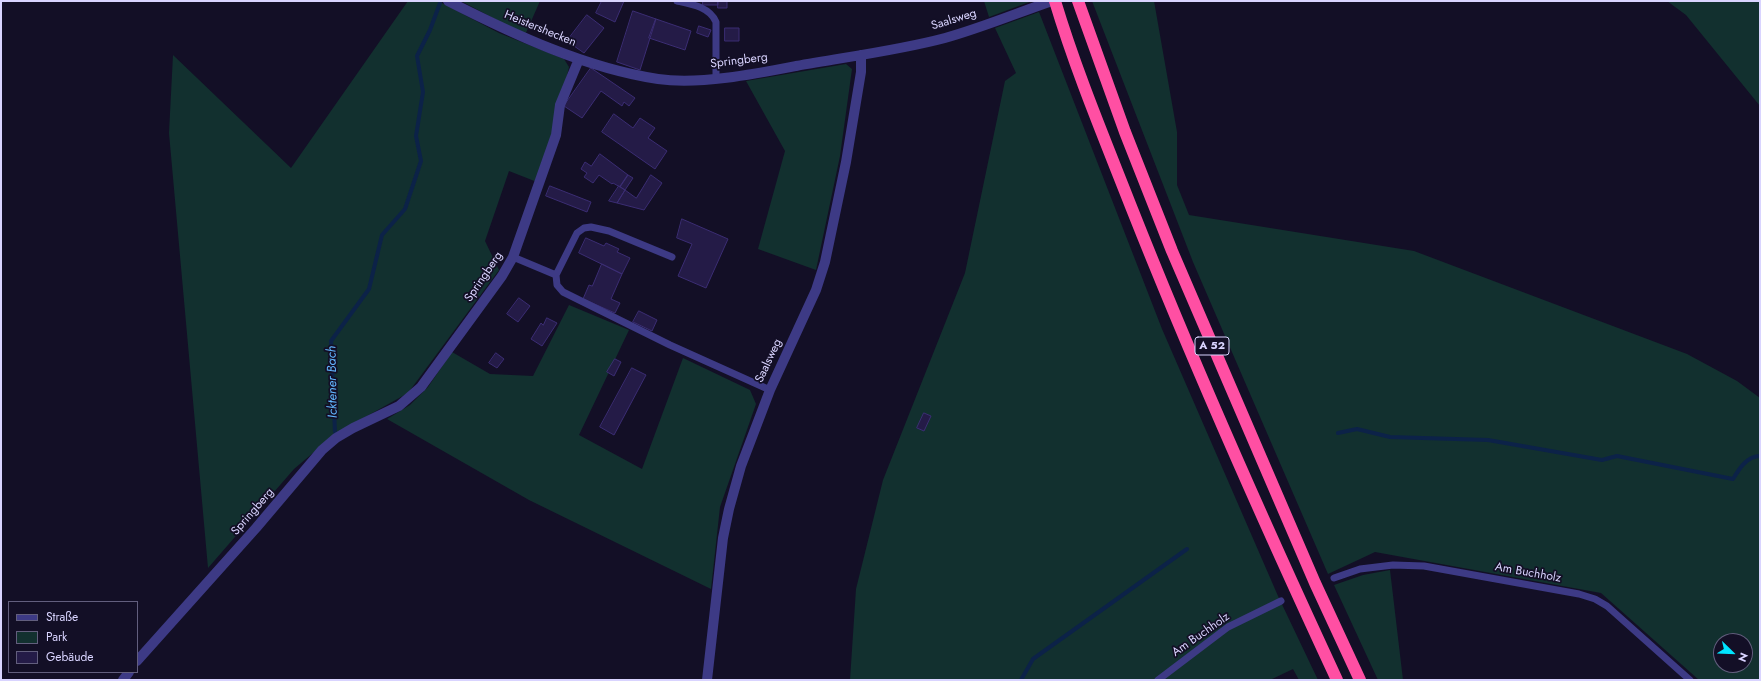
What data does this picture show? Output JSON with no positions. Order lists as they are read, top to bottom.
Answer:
{
  "streets": {
    "highway": ["A 52"],
    "street": ["Saalsweg", "Heistershecken", "Springberg"],
    "lane": ["Am Buchholz"]
  },
  "crossings": [
    ["Saalsweg", "Springberg"],
    ["Saalsweg", "A 52"],
    ["Heistershecken", "Springberg"]
  ],
  "water": ["Icktener Bach"],
  "legend": ["Straße", "Park", "Gebäude"],
  "north": "bottom right"
}
